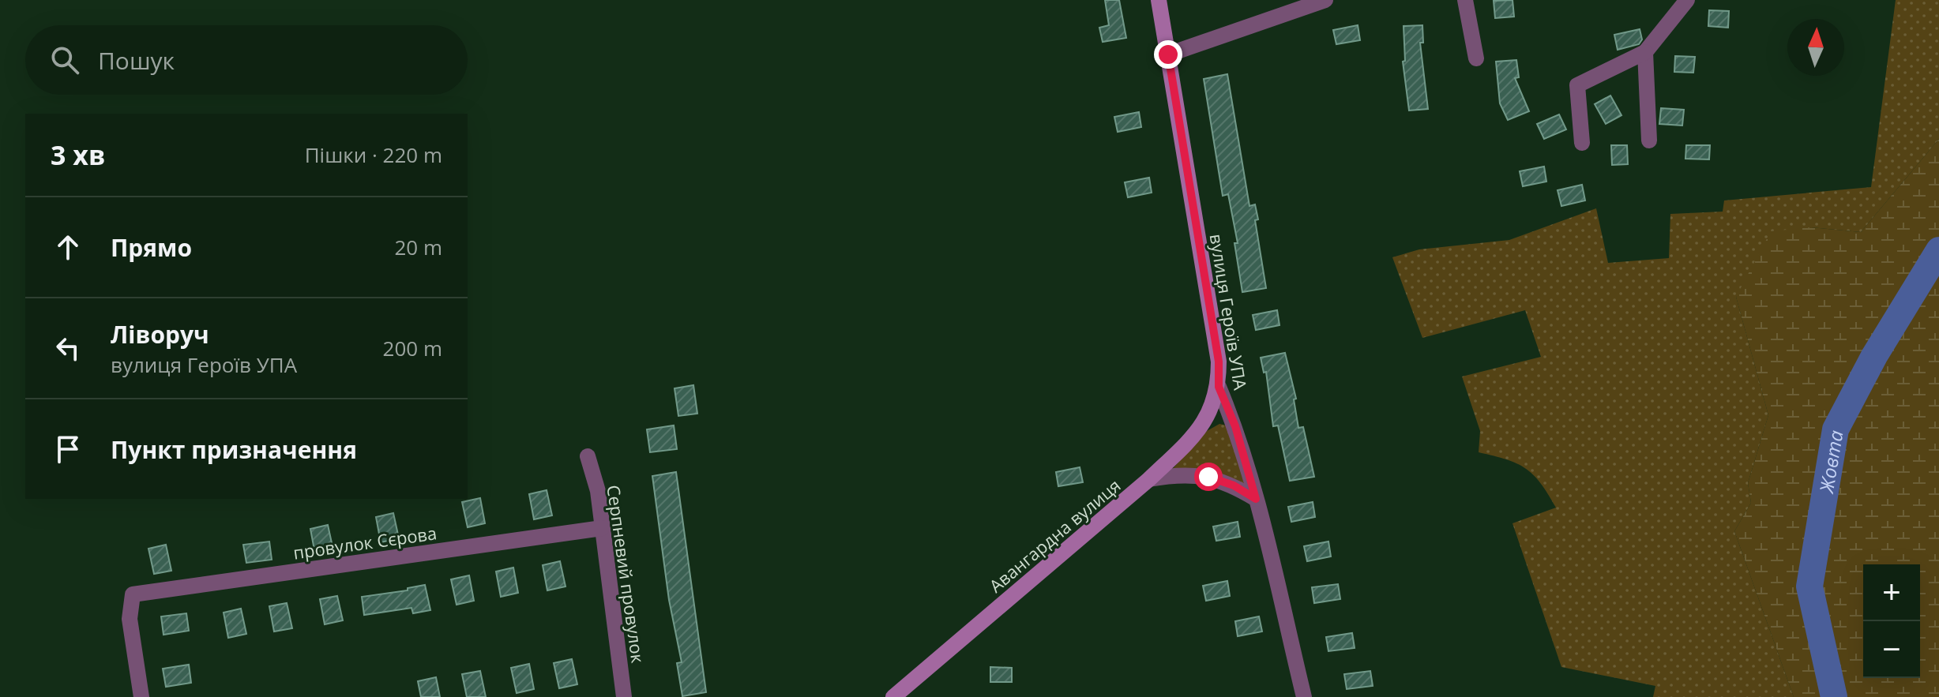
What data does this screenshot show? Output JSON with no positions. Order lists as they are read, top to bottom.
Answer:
{
  "streets": {
    "street": [
      "вулиця Героїв УПА",
      "Авангардна вулиця",
      "провулок Сєрова",
      "Серпневий провулок"
    ]
  },
  "crossings": [
    ["вулиця Героїв УПА", "Авангардна вулиця"],
    ["провулок Сєрова", "Серпневий провулок"]
  ],
  "water": ["Жовта"],
  "north": "top",
  "page": {
    "search": "Пошук",
    "heading": ["3 хв", "Пішки · 220 m"],
    "list": [
      ["Прямо", "20 m"],
      ["Ліворуч", "вулиця Героїв УПА", "200 m"],
      "Пункт призначення"
    ],
    "map_buttons": ["+", "−"]
  }
}
